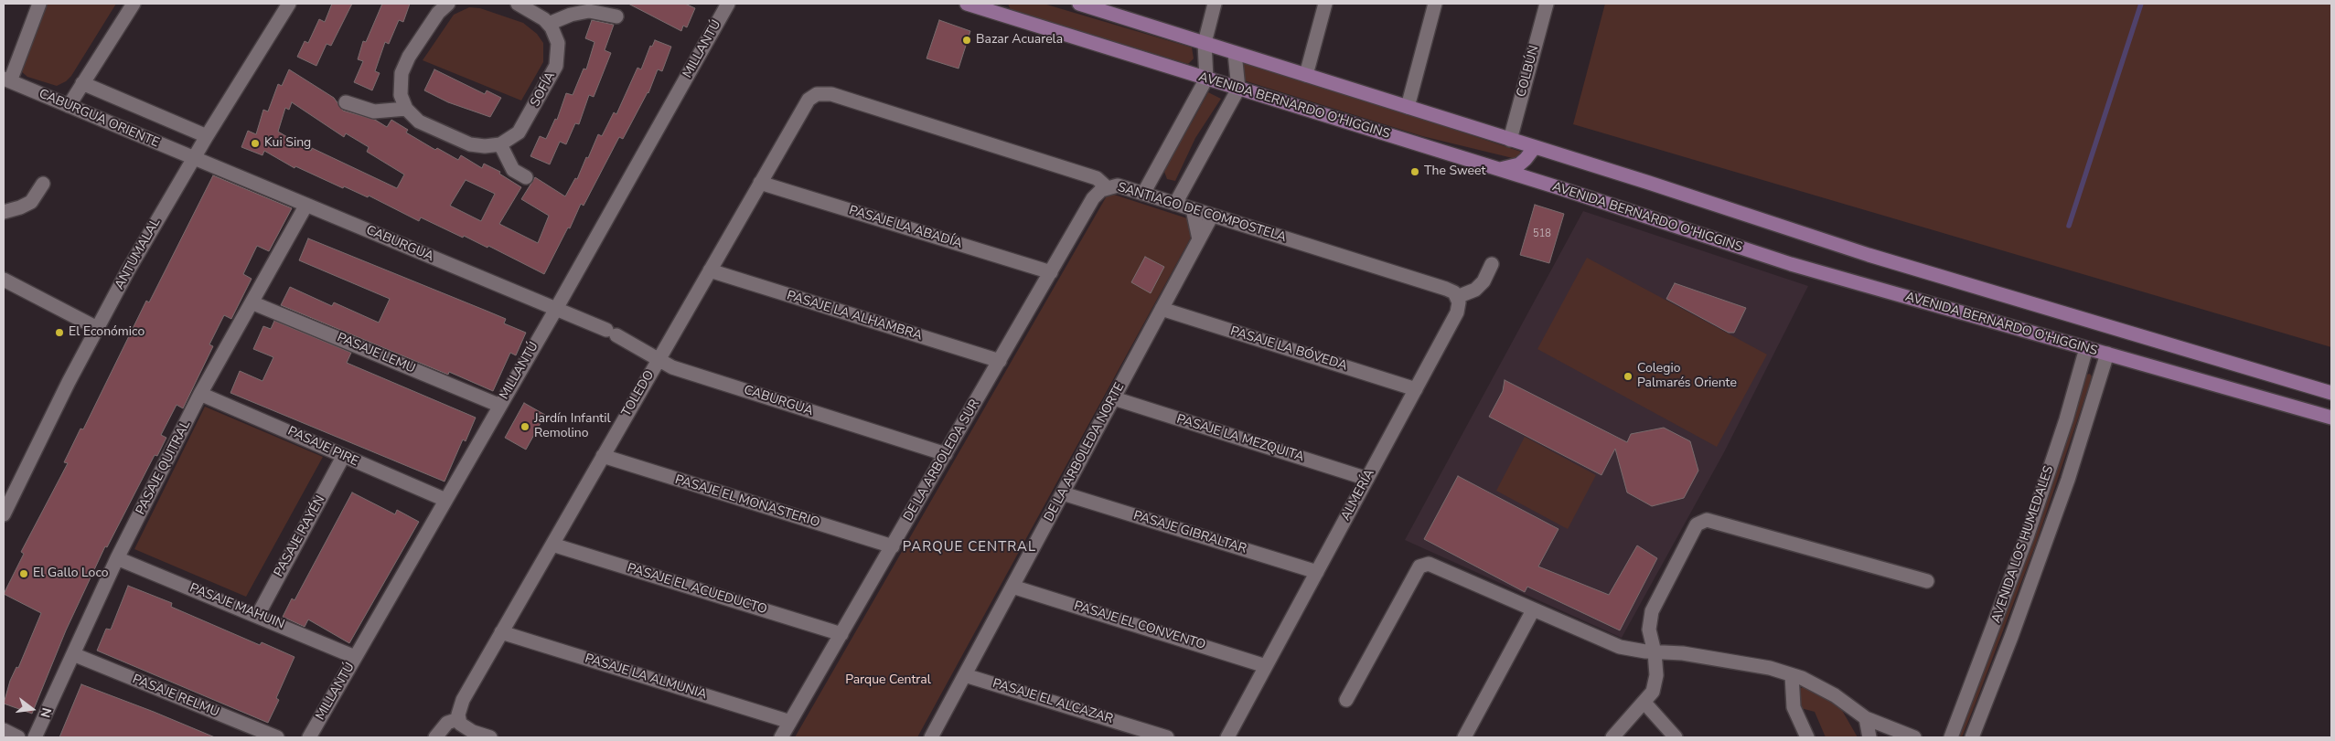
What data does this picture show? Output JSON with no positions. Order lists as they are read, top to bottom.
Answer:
{
  "streets": {
    "main road": ["AVENIDA BERNARDO O'HIGGINS"],
    "street": [
      "MILLANTÚ",
      "COLBÚN",
      "SOFÍA",
      "CABURGUA ORIENTE",
      "SANTIAGO DE COMPOSTELA",
      "PASAJE LA ABADÍA",
      "CABURGUA",
      "ANTUMALAL",
      "PASAJE LA ALHAMBRA",
      "PASAJE LA BÓVEDA",
      "PASAJE LEMU",
      "TOLEDO",
      "PASAJE LA MEZQUITA",
      "PASAJE PIRE",
      "DE LA ARBOLEDA NORTE",
      "DE LA ARBOLEDA SUR",
      "PASAJE QUITRAL",
      "ALMERÍA",
      "PASAJE EL MONASTERIO",
      "PASAJE GIBRALTAR",
      "PASAJE RAYÉN",
      "AVENIDA LOS HUMEDALES",
      "PASAJE EL ACUEDUCTO",
      "PASAJE MAHUIN",
      "PASAJE EL CONVENTO",
      "PASAJE LA ALMUNIA",
      "PASAJE RELMU",
      "PASAJE EL ALCAZAR"
    ]
  },
  "crossings": [
    ["MILLANTÚ", "CABURGUA"],
    ["MILLANTÚ", "PASAJE LEMU"],
    ["MILLANTÚ", "PASAJE PIRE"],
    ["MILLANTÚ", "PASAJE MAHUIN"],
    ["AVENIDA BERNARDO O'HIGGINS", "AVENIDA LOS HUMEDALES"],
    ["CABURGUA ORIENTE", "CABURGUA"],
    ["CABURGUA ORIENTE", "ANTUMALAL"],
    ["SANTIAGO DE COMPOSTELA", "TOLEDO"],
    ["SANTIAGO DE COMPOSTELA", "DE LA ARBOLEDA NORTE"],
    ["SANTIAGO DE COMPOSTELA", "DE LA ARBOLEDA SUR"],
    ["SANTIAGO DE COMPOSTELA", "ALMERÍA"],
    ["PASAJE LA ABADÍA", "TOLEDO"],
    ["PASAJE LA ABADÍA", "DE LA ARBOLEDA SUR"],
    ["CABURGUA", "ANTUMALAL"],
    ["CABURGUA", "TOLEDO"],
    ["CABURGUA", "DE LA ARBOLEDA SUR"],
    ["CABURGUA", "PASAJE QUITRAL"],
    ["PASAJE LA ALHAMBRA", "TOLEDO"],
    ["PASAJE LA ALHAMBRA", "DE LA ARBOLEDA SUR"],
    ["PASAJE LA BÓVEDA", "DE LA ARBOLEDA NORTE"],
    ["PASAJE LA BÓVEDA", "ALMERÍA"],
    ["PASAJE LEMU", "PASAJE QUITRAL"],
    ["TOLEDO", "PASAJE EL MONASTERIO"],
    ["TOLEDO", "PASAJE EL ACUEDUCTO"],
    ["TOLEDO", "PASAJE LA ALMUNIA"],
    ["PASAJE LA MEZQUITA", "DE LA ARBOLEDA NORTE"],
    ["PASAJE LA MEZQUITA", "ALMERÍA"],
    ["PASAJE PIRE", "PASAJE QUITRAL"],
    ["PASAJE PIRE", "PASAJE RAYÉN"],
    ["DE LA ARBOLEDA NORTE", "PASAJE GIBRALTAR"],
    ["DE LA ARBOLEDA NORTE", "PASAJE EL CONVENTO"],
    ["DE LA ARBOLEDA NORTE", "PASAJE EL ALCAZAR"],
    ["DE LA ARBOLEDA SUR", "PASAJE EL MONASTERIO"],
    ["DE LA ARBOLEDA SUR", "PASAJE EL ACUEDUCTO"],
    ["DE LA ARBOLEDA SUR", "PASAJE LA ALMUNIA"],
    ["PASAJE QUITRAL", "PASAJE MAHUIN"],
    ["PASAJE QUITRAL", "PASAJE RELMU"],
    ["ALMERÍA", "PASAJE GIBRALTAR"],
    ["ALMERÍA", "PASAJE EL CONVENTO"],
    ["PASAJE RAYÉN", "PASAJE MAHUIN"]
  ],
  "districts": ["PARQUE CENTRAL"],
  "parks": ["Parque Central"],
  "places": [
    "Bazar Acuarela",
    "Kui Sing",
    "The Sweet",
    "El Económico",
    "Colegio Palmarés Oriente",
    "Jardín Infantil Remolino",
    "El Gallo Loco"
  ],
  "house_numbers": ["518"],
  "north": "right"
}
